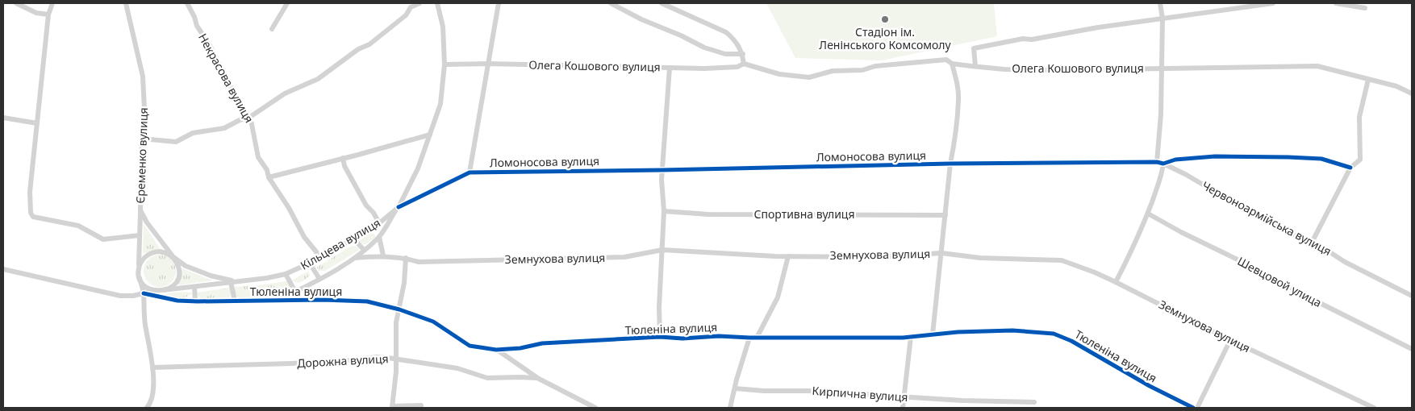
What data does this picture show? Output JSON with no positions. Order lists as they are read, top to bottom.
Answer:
{
  "streets": {
    "street": [
      "Олега Кошового вулиця",
      "Некрасова вулиця",
      "Єременко вулиця",
      "Ломоносова вулиця",
      "Спортивна вулиця",
      "Червоноармійська вулиця",
      "Кільцева вулиця",
      "Земнухова вулиця",
      "Шевцовой улица",
      "Тюленіна вулиця",
      "Дорожна вулиця",
      "Кирпична вулиця"
    ]
  },
  "crossings": [
    ["Олега Кошового вулиця", "Кільцева вулиця"],
    ["Некрасова вулиця", "Кільцева вулиця"],
    ["Єременко вулиця", "Кільцева вулиця"],
    ["Ломоносова вулиця", "Червоноармійська вулиця"],
    ["Ломоносова вулиця", "Кільцева вулиця"],
    ["Кільцева вулиця", "Тюленіна вулиця"]
  ],
  "places": ["Стадіон ім. Ленінського Комсомолу"]
}
